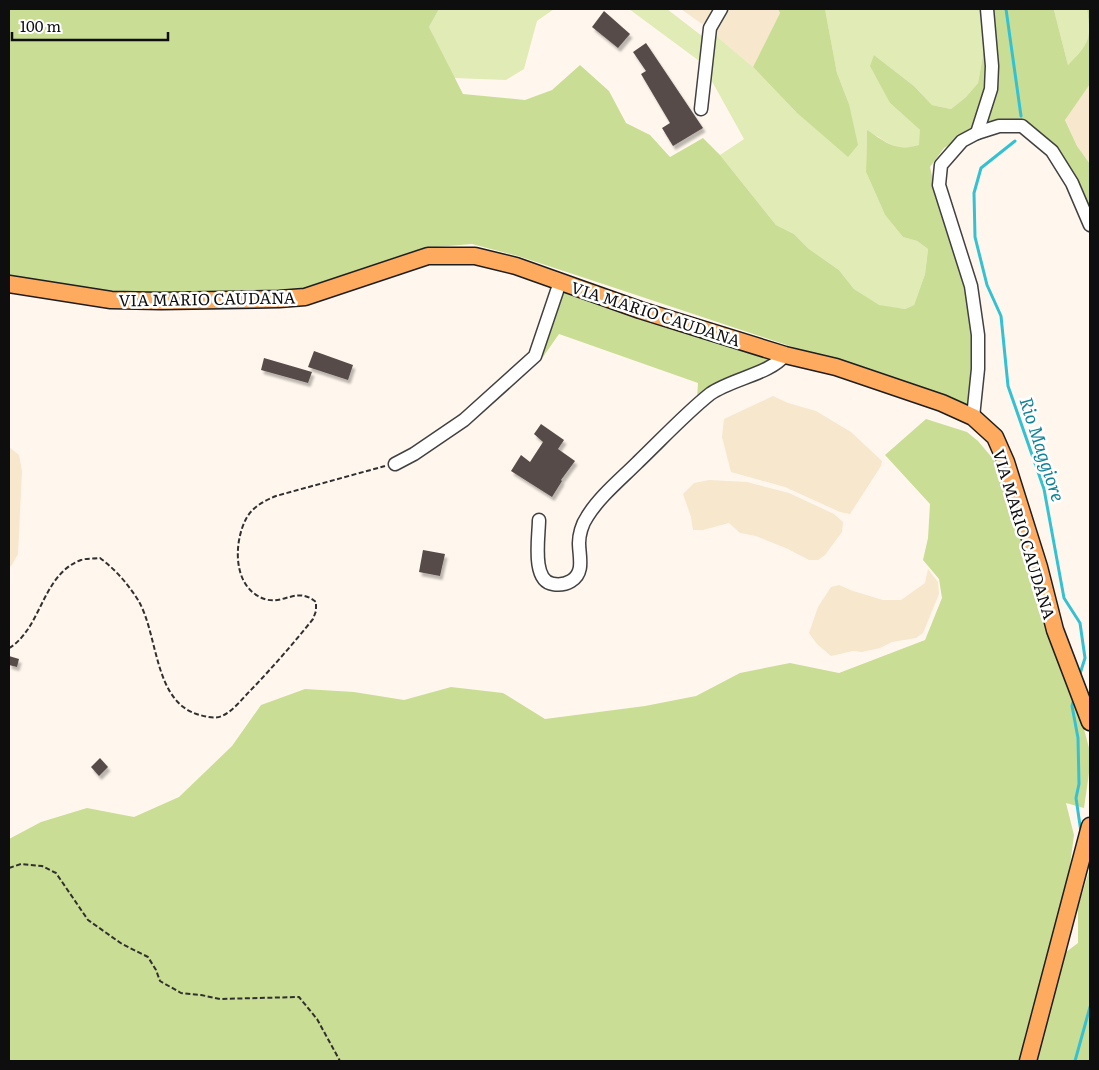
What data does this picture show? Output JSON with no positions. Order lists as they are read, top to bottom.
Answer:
{
  "streets": {
    "main road": ["VIA MARIO CAUDANA"]
  },
  "water": ["Rio Maggiore"],
  "scale_bar": "100 m"
}
